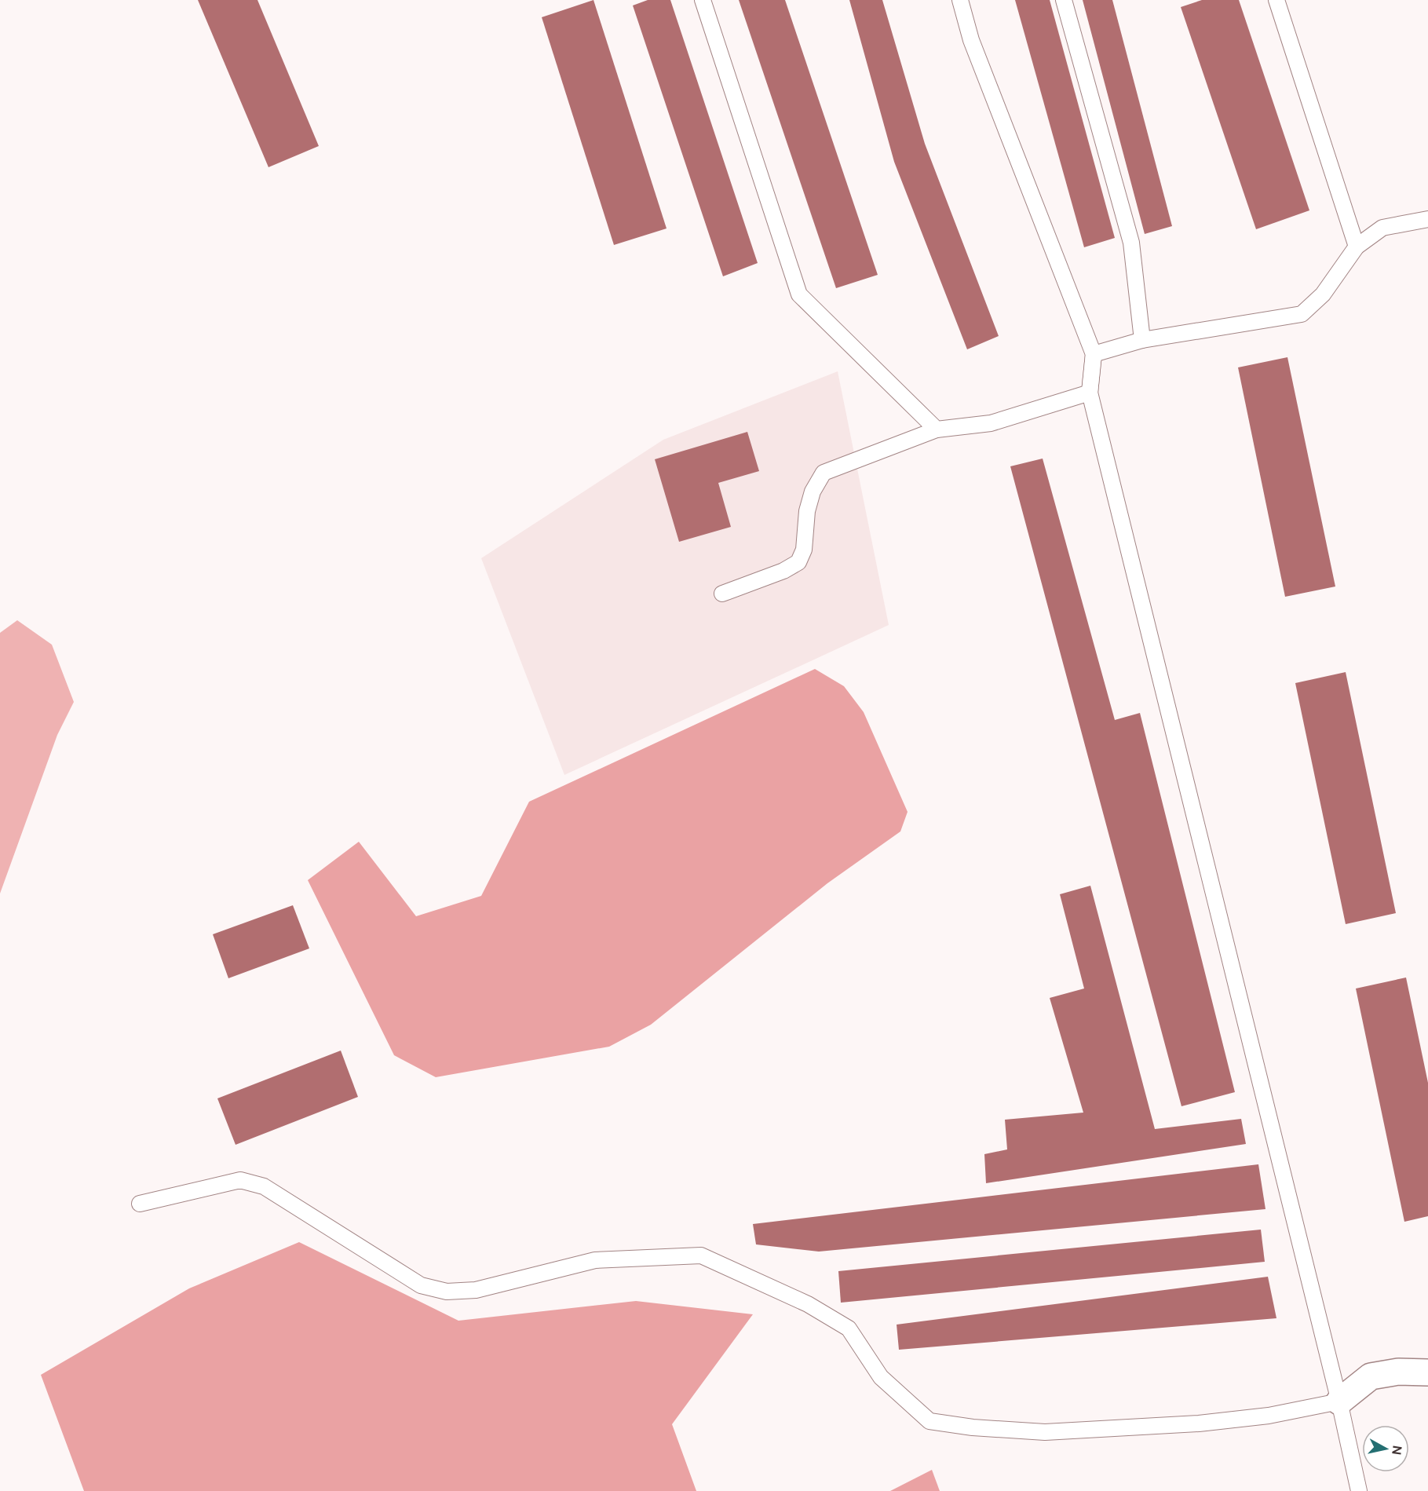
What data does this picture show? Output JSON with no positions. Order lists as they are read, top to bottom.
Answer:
{
  "north": "right"
}
